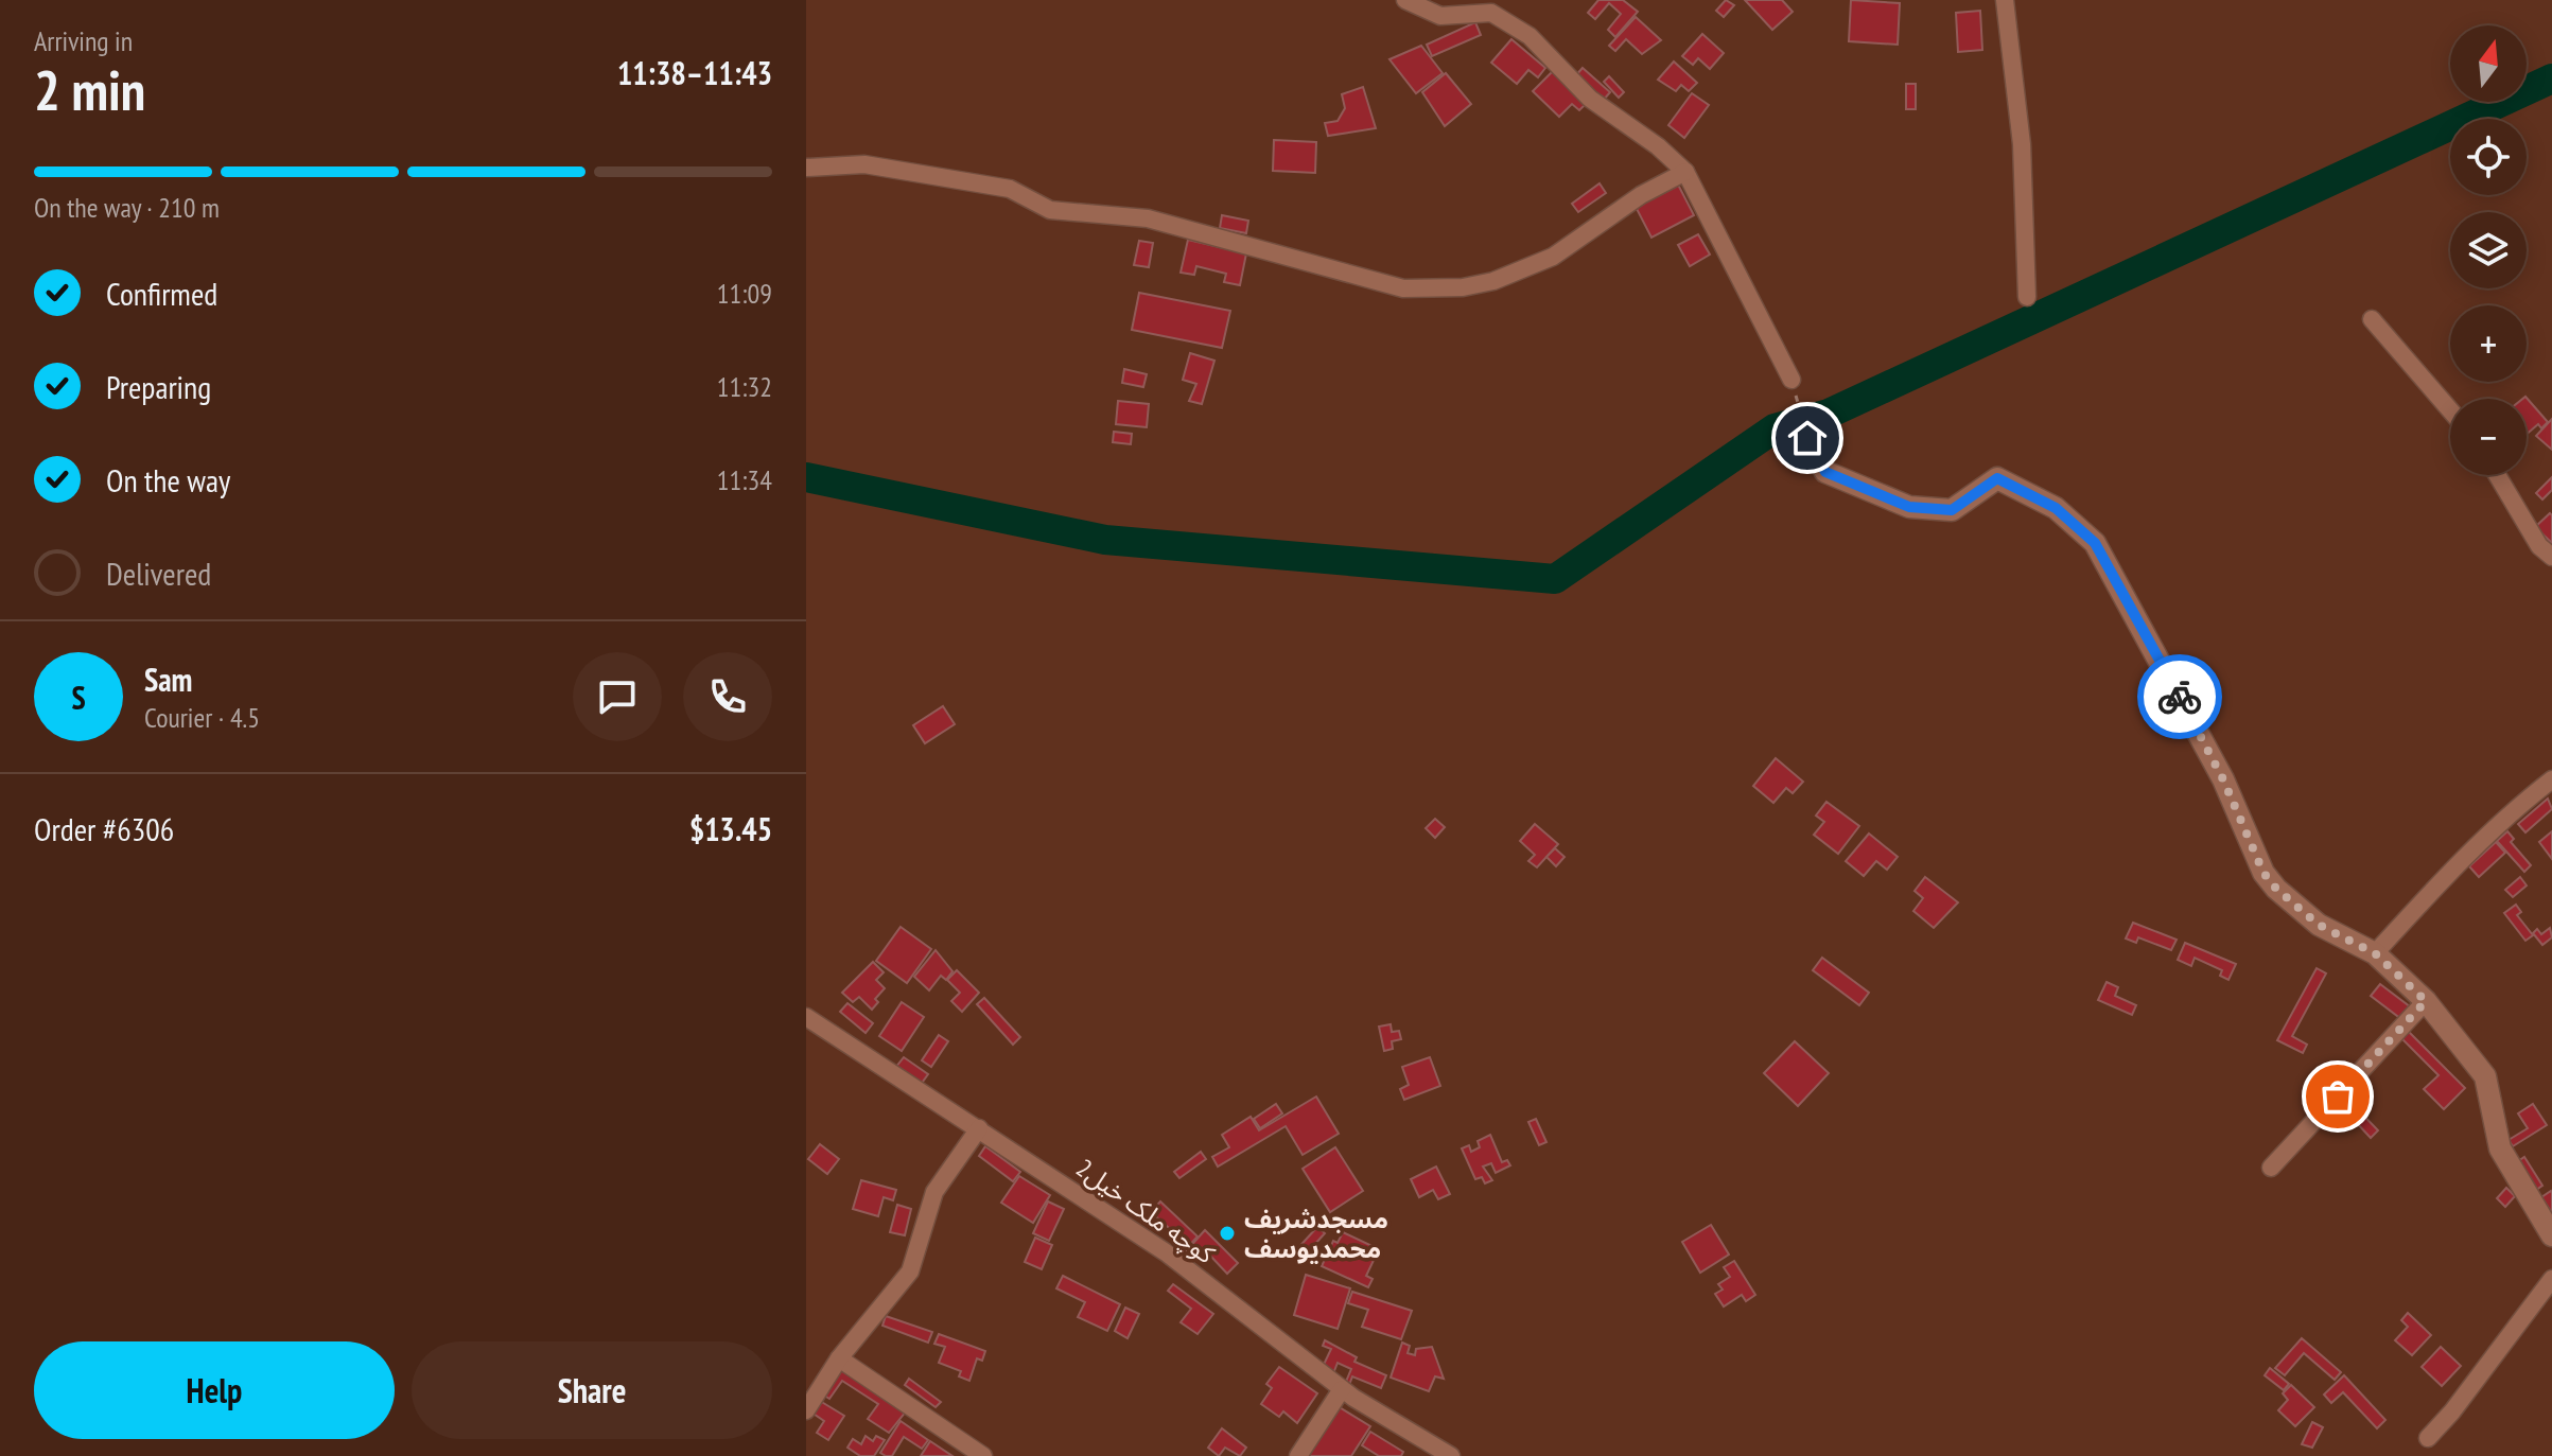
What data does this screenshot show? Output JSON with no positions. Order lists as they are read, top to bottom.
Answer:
{
  "streets": {
    "street": ["کوچه ملک خیل2"]
  },
  "places": ["مسجدشریف محمدیوسف"],
  "north": "top",
  "page": {
    "heading": ["2 min", "Arriving in", "11:38–11:43"],
    "panel": [
      "Sam",
      "Courier · 4.5",
      "Order #6306",
      "$13.45"
    ],
    "map_buttons": ["+", "−"],
    "bar": "On the way · 210 m",
    "list": [
      ["Confirmed", "11:09"],
      ["Preparing", "11:32"],
      ["On the way", "11:34"],
      "Delivered"
    ],
    "round": "S",
    "buttons": ["Help", "Share"]
  }
}
